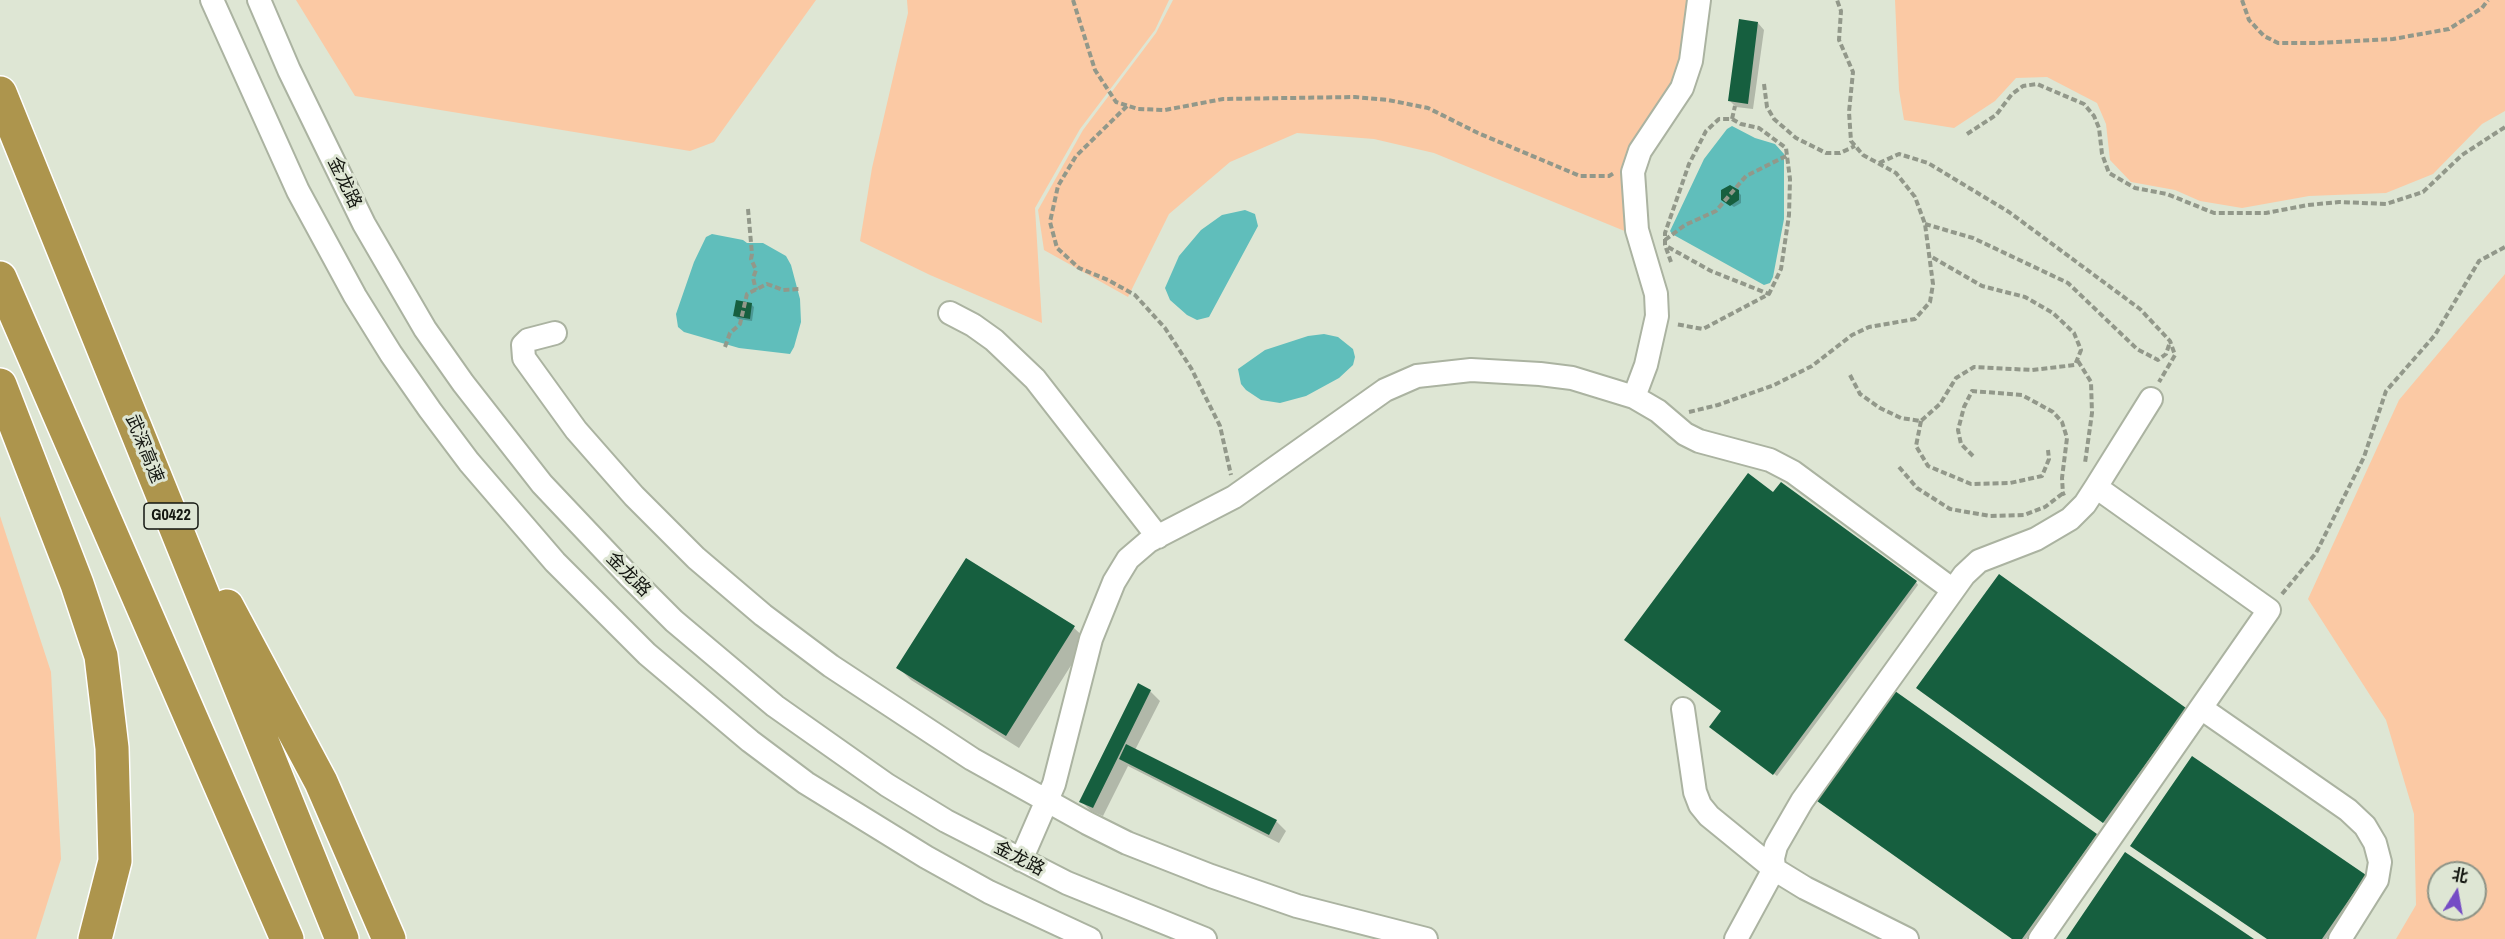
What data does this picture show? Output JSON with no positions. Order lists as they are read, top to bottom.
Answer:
{
  "streets": {
    "highway": ["武深高速", "G0422"],
    "street": ["金龙路"]
  },
  "north": "top"
}
